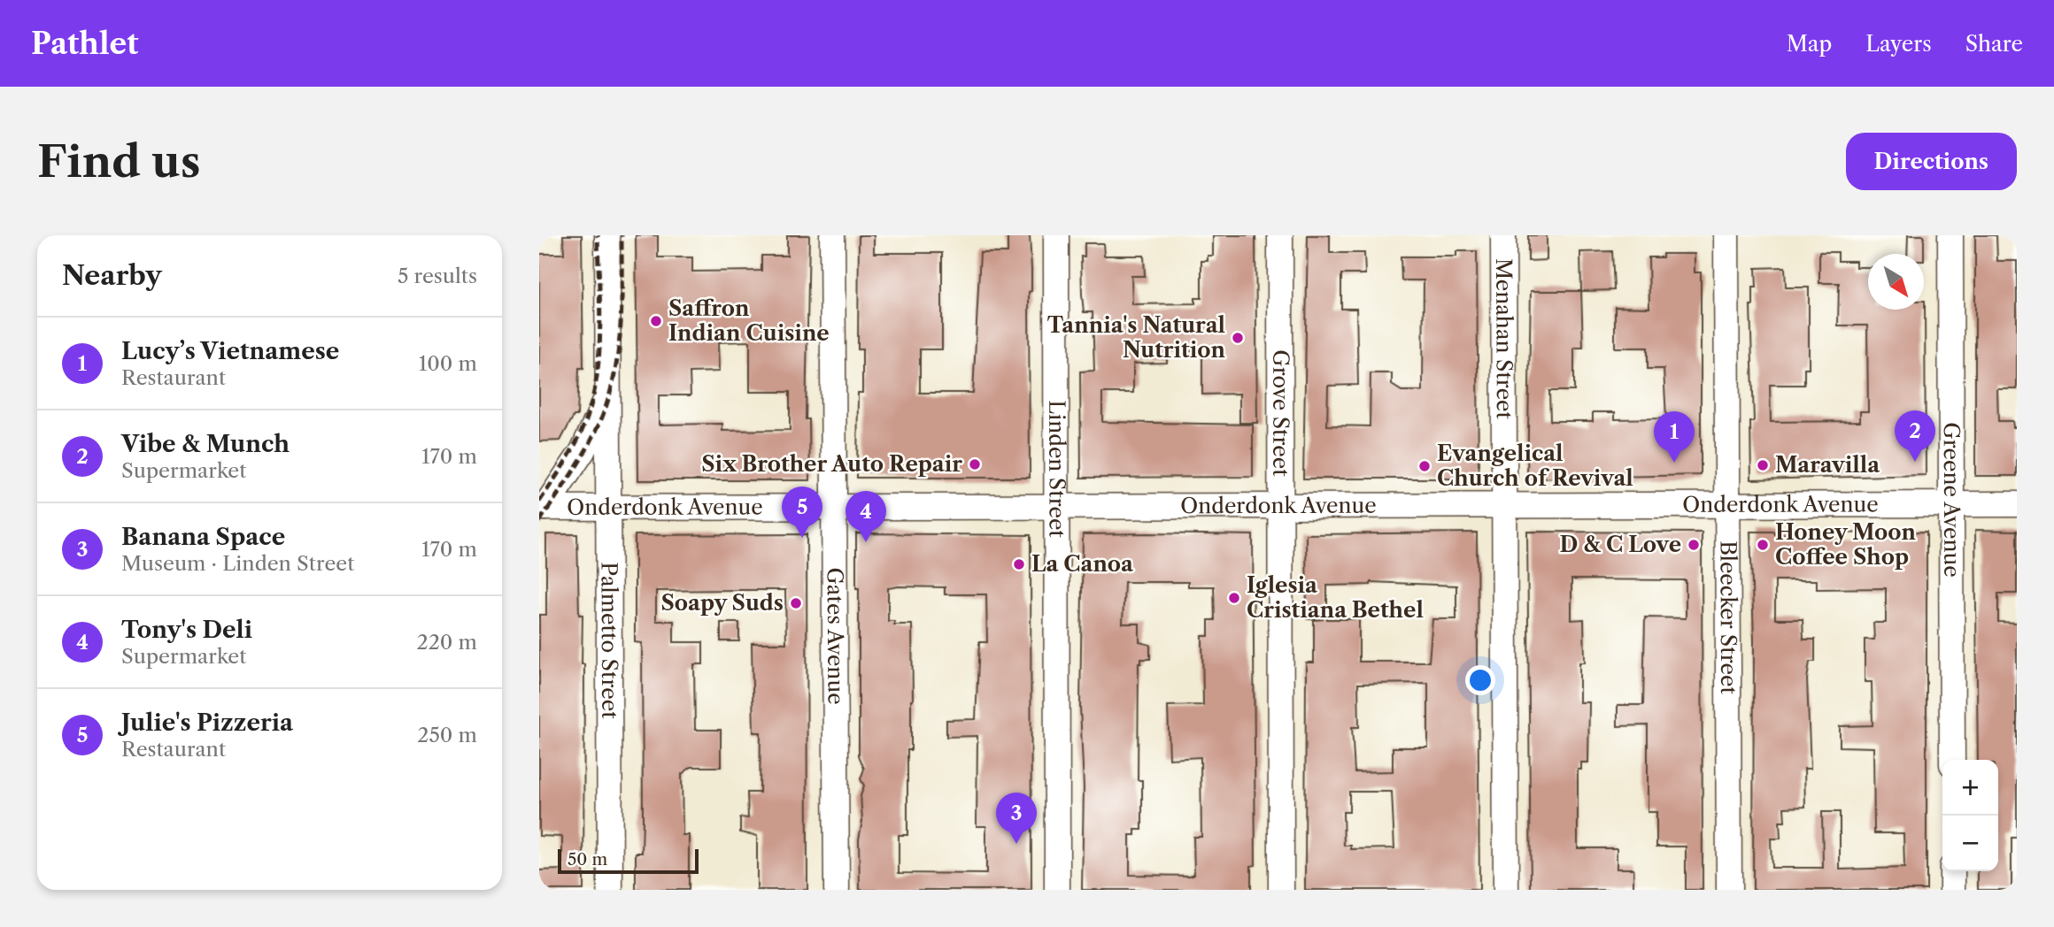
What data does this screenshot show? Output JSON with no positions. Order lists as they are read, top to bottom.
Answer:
{
  "streets": {
    "street": [
      "Menahan Street",
      "Grove Street",
      "Linden Street",
      "Greene Avenue",
      "Onderdonk Avenue",
      "Bleecker Street",
      "Gates Avenue",
      "Palmetto Street"
    ]
  },
  "crossings": [
    ["Menahan Street", "Onderdonk Avenue"],
    ["Grove Street", "Onderdonk Avenue"],
    ["Linden Street", "Onderdonk Avenue"],
    ["Greene Avenue", "Onderdonk Avenue"],
    ["Onderdonk Avenue", "Bleecker Street"],
    ["Onderdonk Avenue", "Gates Avenue"],
    ["Onderdonk Avenue", "Palmetto Street"]
  ],
  "places": [
    "Saffron Indian Cuisine",
    "Tannia's Natural Nutrition",
    "Six Brother Auto Repair",
    "Maravilla",
    "Evangelical Church of Revival",
    "D & C Love",
    "Honey Moon Coffee Shop",
    "La Canoa",
    "Iglesia Cristiana Bethel",
    "Soapy Suds"
  ],
  "scale_bar": "50 m",
  "north": "bottom right",
  "page": {
    "header": "Pathlet",
    "nav": ["Map", "Layers", "Share"],
    "buttons": "Directions",
    "title": "Find us",
    "heading": ["Nearby", "5 results"],
    "list": [
      {
        "mark": "1",
        "name": "Lucy’s Vietnamese",
        "note": "Restaurant",
        "value": "100 m"
      },
      {
        "mark": "2",
        "name": "Vibe & Munch",
        "note": "Supermarket",
        "value": "170 m"
      },
      {
        "mark": "3",
        "name": "Banana Space",
        "note": "Museum · Linden Street",
        "value": "170 m"
      },
      {
        "mark": "4",
        "name": "Tony's Deli",
        "note": "Supermarket",
        "value": "220 m"
      },
      {
        "mark": "5",
        "name": "Julie's Pizzeria",
        "note": "Restaurant",
        "value": "250 m"
      }
    ],
    "pins": [
      "2",
      "1",
      "5",
      "4",
      "3"
    ],
    "map_buttons": ["+", "−"],
    "scale": "50 m"
  }
}
